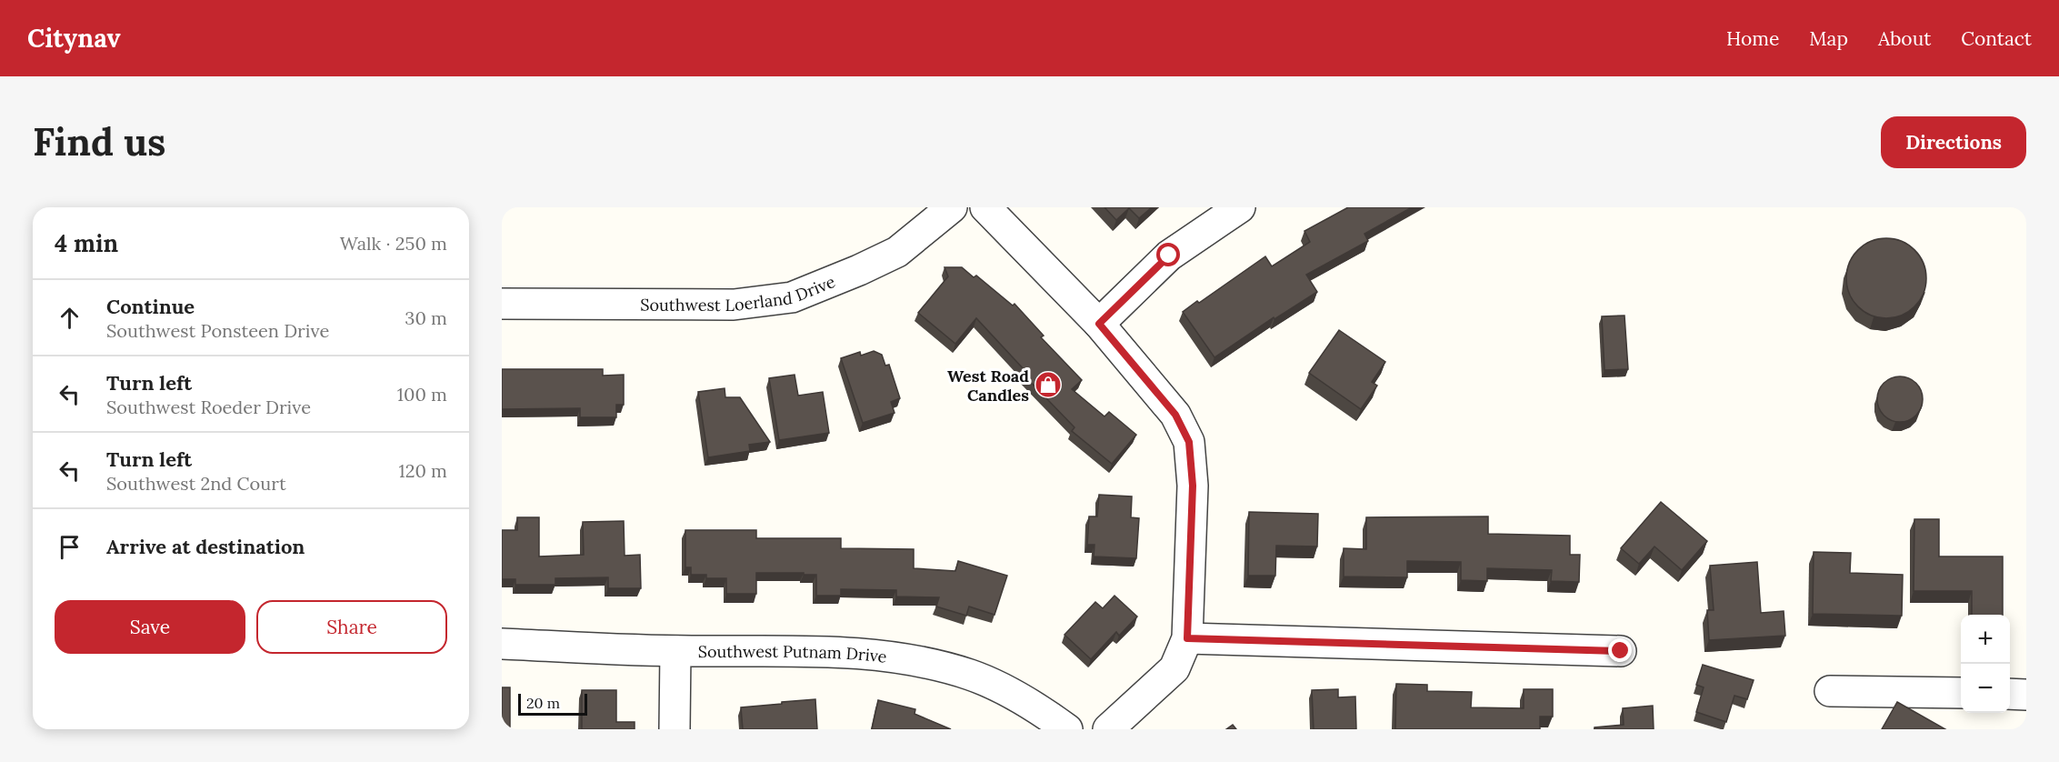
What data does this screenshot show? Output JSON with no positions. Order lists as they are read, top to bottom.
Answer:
{
  "streets": {
    "street": ["Southwest Loerland Drive", "Southwest Putnam Drive"]
  },
  "places": {
    "shop": ["West Road Candles"]
  },
  "scale_bar": "20 m",
  "page": {
    "header": "Citynav",
    "nav": [
      "Home",
      "Map",
      "About",
      "Contact"
    ],
    "buttons": [
      "Directions",
      ["Save", "Share"]
    ],
    "title": "Find us",
    "heading": ["4 min", "Walk · 250 m"],
    "list": [
      ["Continue", "Southwest Ponsteen Drive", "30 m"],
      ["Turn left", "Southwest Roeder Drive", "100 m"],
      ["Turn left", "Southwest 2nd Court", "120 m"],
      "Arrive at destination"
    ],
    "map_buttons": ["+", "−"],
    "scale": "20 m"
  }
}
